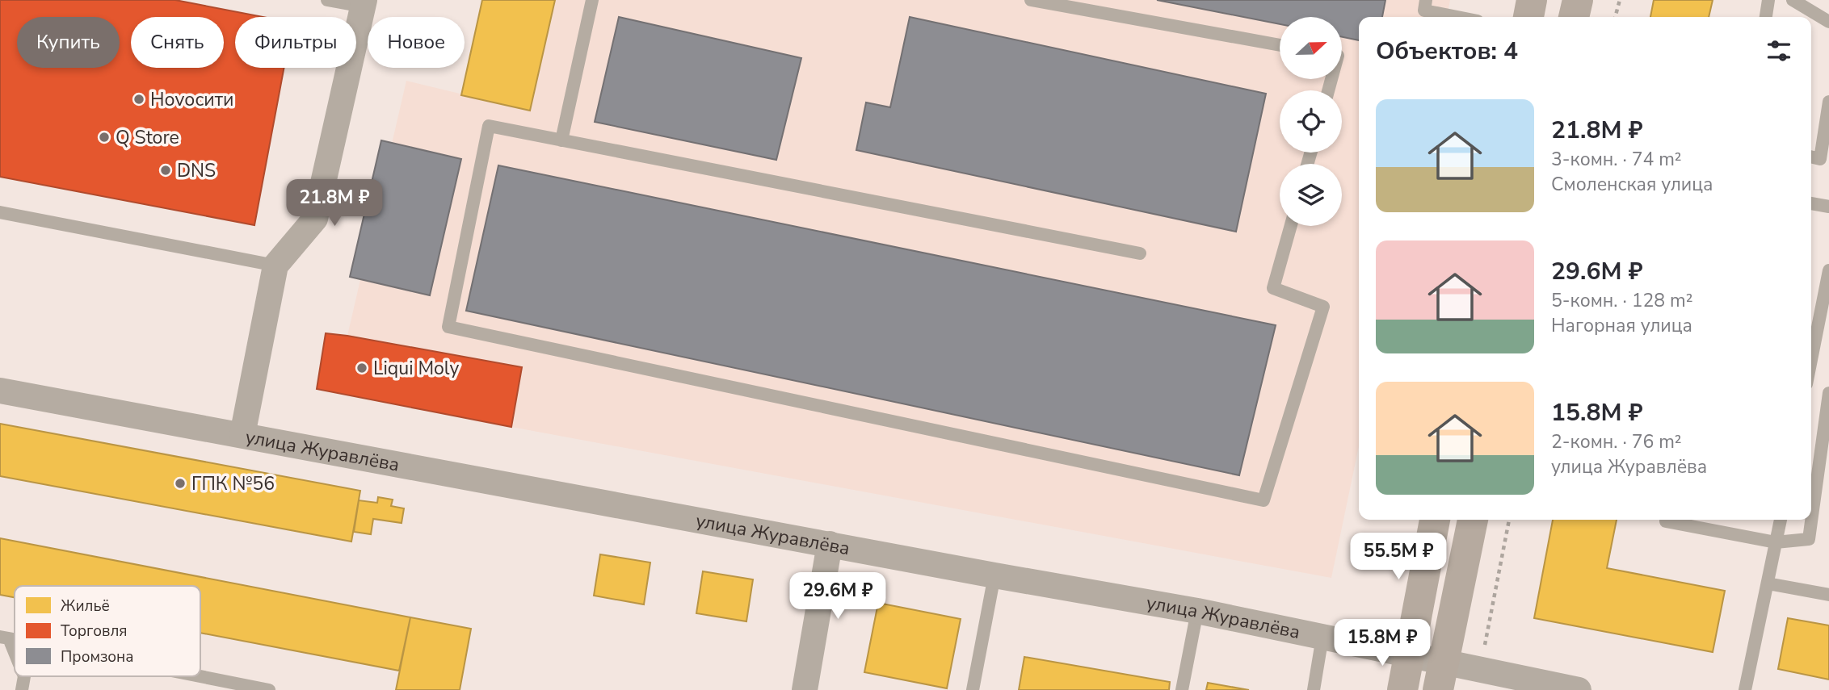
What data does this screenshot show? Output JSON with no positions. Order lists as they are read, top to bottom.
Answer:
{
  "streets": {
    "street": ["улица Журавлёва"]
  },
  "places": [
    "Ноvосити",
    "Q Store",
    "DNS",
    "Liqui Moly",
    "ГПК №56"
  ],
  "legend": ["Жильё", "Торговля", "Промзона"],
  "north": "right",
  "page": {
    "chip": [
      "Купить",
      "Снять",
      "Фильтры",
      "Новое"
    ],
    "heading": "Объектов: 4",
    "list": [
      {
        "name": "21.8M ₽",
        "note": "3-комн. · 74 m² · Смоленская улица"
      },
      {
        "name": "29.6M ₽",
        "note": "5-комн. · 128 m² · Нагорная улица"
      },
      {
        "name": "15.8M ₽",
        "note": "2-комн. · 76 m² · улица Журавлёва"
      }
    ],
    "price": [
      "21.8M ₽",
      "55.5M ₽",
      "29.6M ₽",
      "15.8M ₽"
    ]
  }
}
